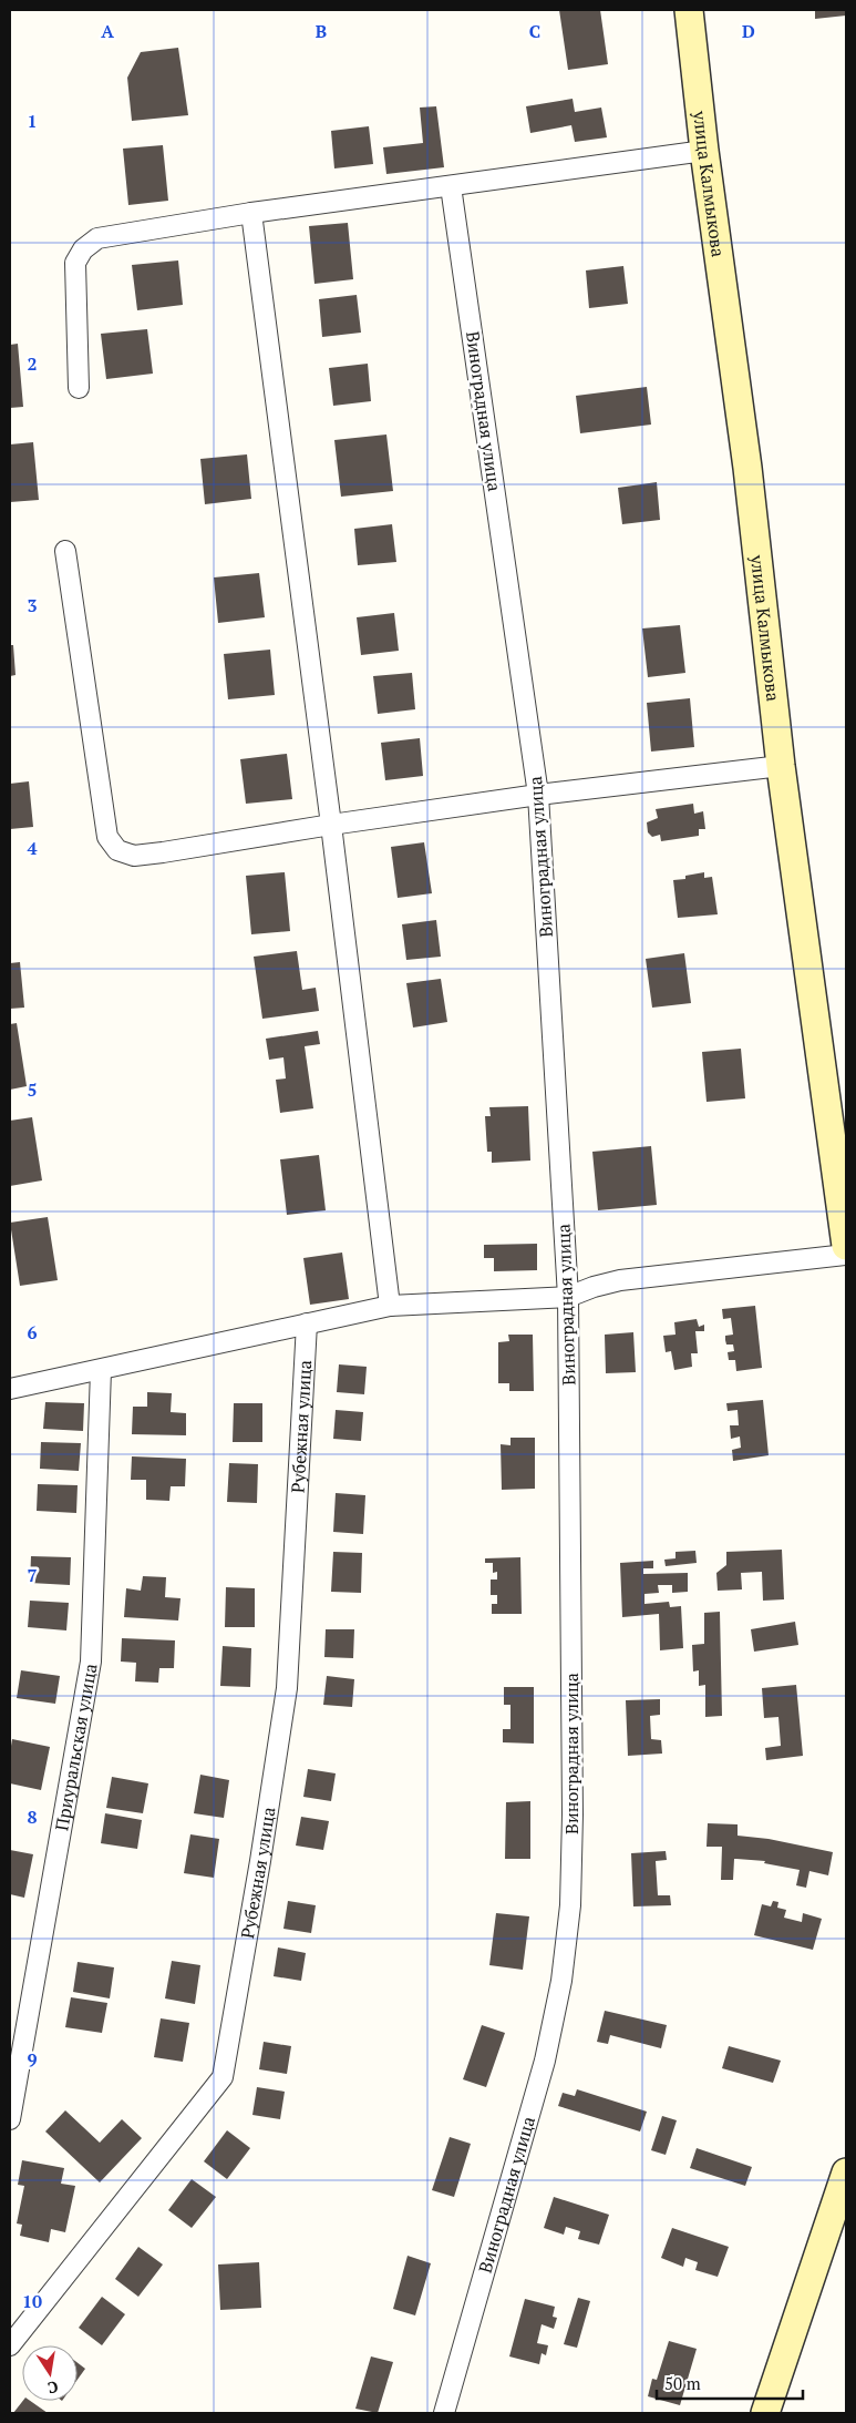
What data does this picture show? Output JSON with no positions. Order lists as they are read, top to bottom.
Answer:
{
  "streets": {
    "main road": ["улица Калмыкова"],
    "street": ["Виноградная улица", "Рубежная улица", "Приуральская улица"]
  },
  "scale_bar": "50 m",
  "north": "bottom",
  "grid": {
    "columns": [
      "A",
      "B",
      "C",
      "D"
    ],
    "rows": [
      "1",
      "2",
      "3",
      "4",
      "5",
      "6",
      "7",
      "8",
      "9",
      "10"
    ]
  }
}
